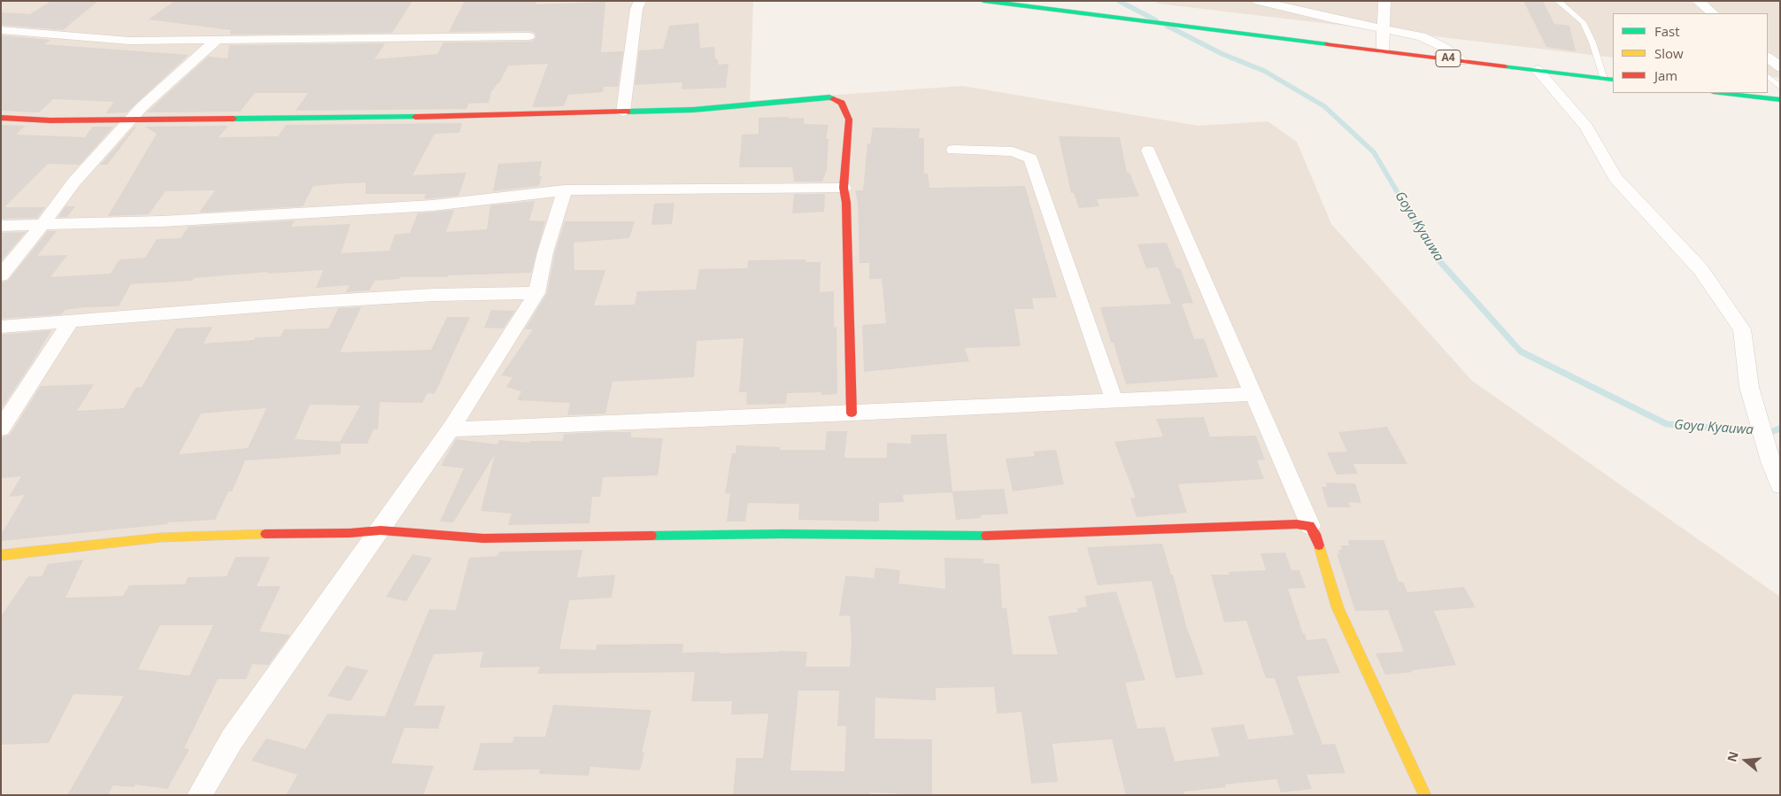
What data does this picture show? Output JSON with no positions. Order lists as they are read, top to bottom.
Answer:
{
  "streets": {
    "main road": ["A4"]
  },
  "water": ["Goya Kyauwa"],
  "legend": ["Fast", "Slow", "Jam"],
  "north": "left"
}
